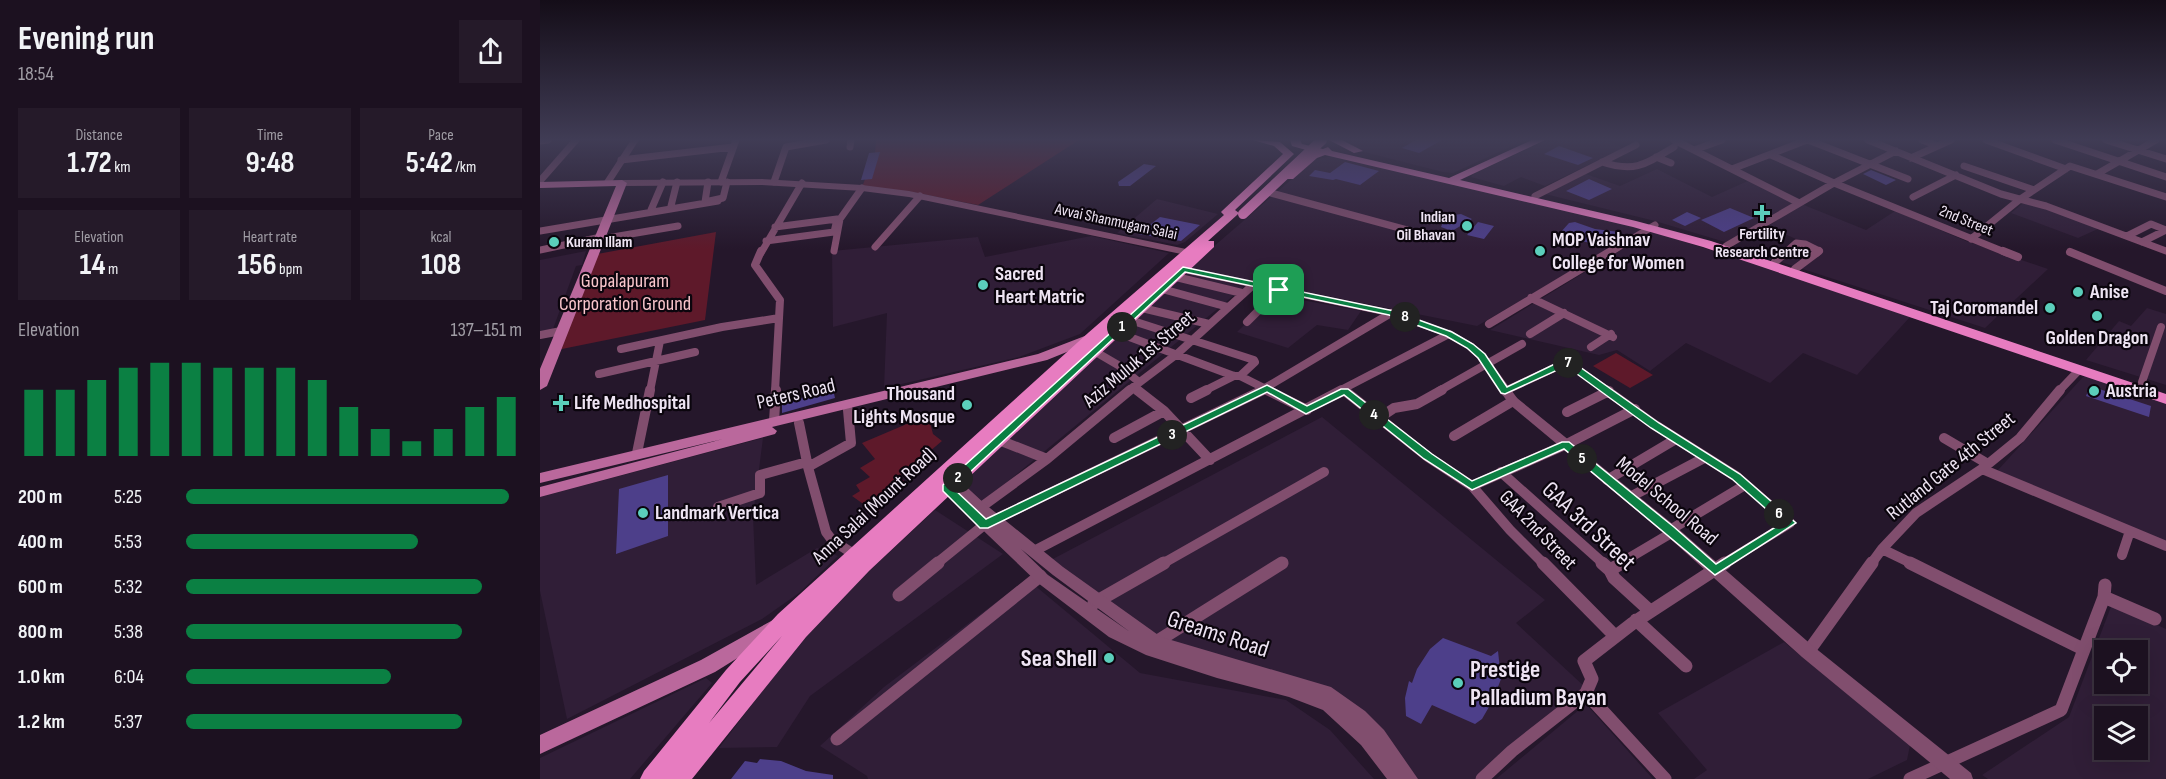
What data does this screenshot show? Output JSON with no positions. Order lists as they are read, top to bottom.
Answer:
{
  "streets": {
    "main road": ["Avvai Shanmugam Salai", "Peters Road", "Anna Salai (Mount Road)"],
    "street": [
      "2nd Street",
      "Aziz Muluk 1st Street",
      "Rutland Gate 4th Street",
      "Model School Road",
      "GAA 3rd Street",
      "GAA 2nd Street",
      "Greams Road"
    ]
  },
  "crossings": [
    ["Avvai Shanmugam Salai", "Model School Road"],
    ["Avvai Shanmugam Salai", "Anna Salai (Mount Road)"],
    ["Aziz Muluk 1st Street", "Model School Road"],
    ["Aziz Muluk 1st Street", "Greams Road"],
    ["Peters Road", "Anna Salai (Mount Road)"],
    ["Rutland Gate 4th Street", "Model School Road"],
    ["Model School Road", "Anna Salai (Mount Road)"],
    ["Anna Salai (Mount Road)", "Greams Road"]
  ],
  "parks": ["Gopalapuram Corporation Ground"],
  "places": {
    "health": ["Fertility Research Centre", "Life Medhospital"],
    "other": [
      "Indian Oil Bhavan",
      "Kuram Illam",
      "MOP Vaishnav College for Women",
      "Sacred Heart Matric",
      "Anise",
      "Taj Coromandel",
      "Golden Dragon",
      "Austria",
      "Thousand Lights Mosque",
      "Landmark Vertica",
      "Sea Shell",
      "Prestige Palladium Bayan"
    ]
  },
  "page": {
    "heading": ["Evening run", "18:54"],
    "stats": [
      ["Distance", "1.72 km"],
      ["Time", "9:48"],
      ["Pace", "5:42 /km"],
      ["Elevation", "14 m"],
      ["Heart rate", "156 bpm"],
      ["kcal", "108"]
    ],
    "pins": [
      "8",
      "1",
      "7",
      "4",
      "3",
      "5",
      "2",
      "6"
    ],
    "chart": ["Elevation", "137–151 m"],
    "list": [
      {
        "name": "200 m",
        "note": "5:25"
      },
      {
        "name": "400 m",
        "note": "5:53"
      },
      {
        "name": "600 m",
        "note": "5:32"
      },
      {
        "name": "800 m",
        "note": "5:38"
      },
      {
        "name": "1.0 km",
        "note": "6:04"
      },
      {
        "name": "1.2 km",
        "note": "5:37"
      }
    ]
  }
}
